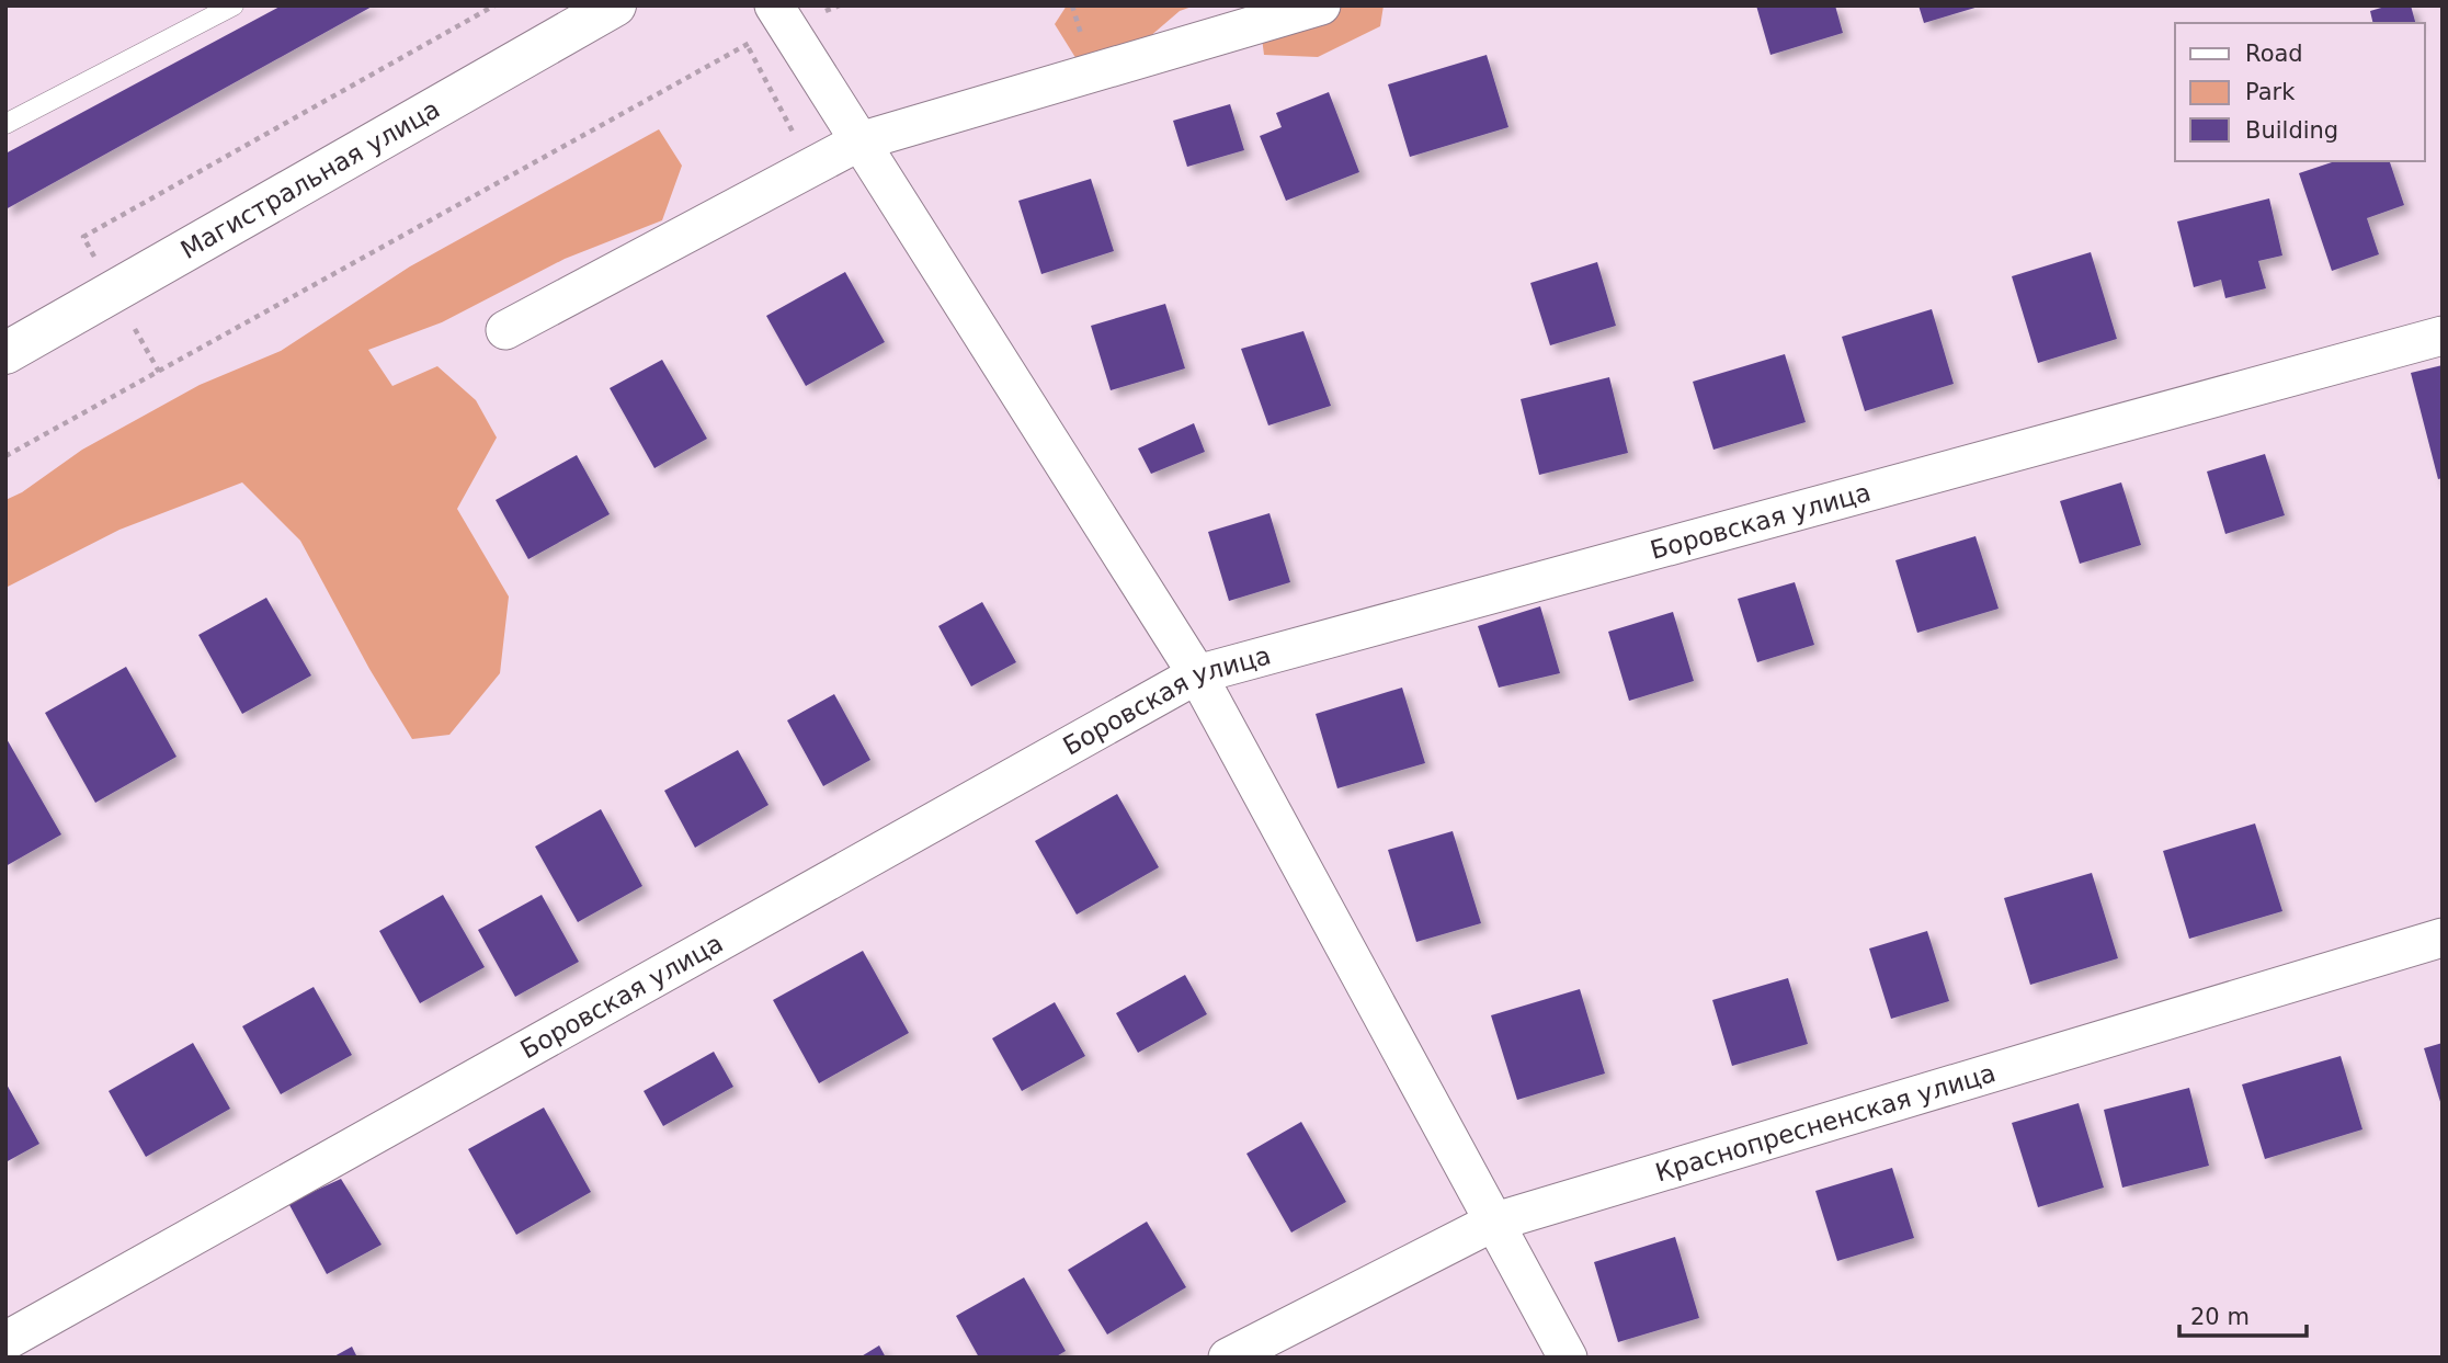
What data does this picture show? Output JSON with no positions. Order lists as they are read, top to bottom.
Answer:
{
  "streets": {
    "main road": ["Магистральная улица"],
    "street": ["Боровская улица", "Краснопресненская улица"]
  },
  "legend": ["Road", "Park", "Building"],
  "scale_bar": "20 m"
}
